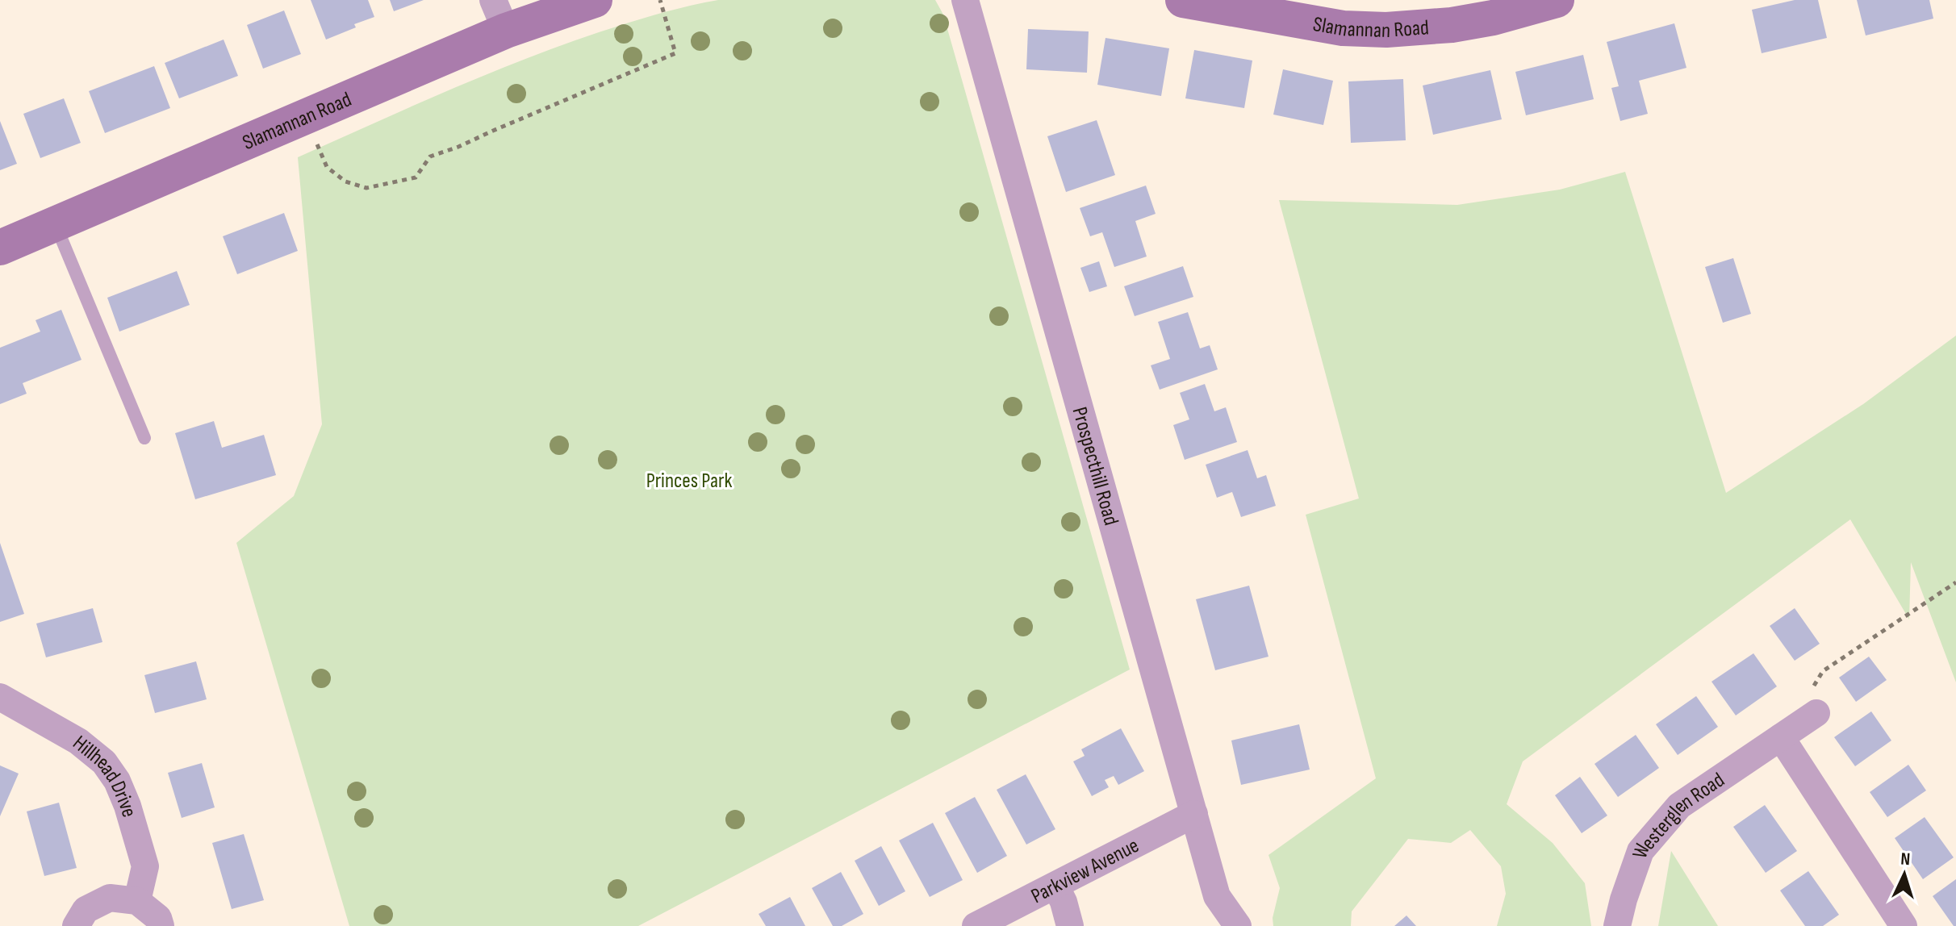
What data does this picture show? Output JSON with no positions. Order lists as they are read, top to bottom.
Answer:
{
  "streets": {
    "main road": ["Slamannan Road"],
    "street": [
      "Prospecthill Road",
      "Hillhead Drive",
      "Westerglen Road",
      "Parkview Avenue"
    ]
  },
  "crossings": [
    ["Prospecthill Road", "Parkview Avenue"]
  ],
  "parks": ["Princes Park"],
  "north": "top"
}
